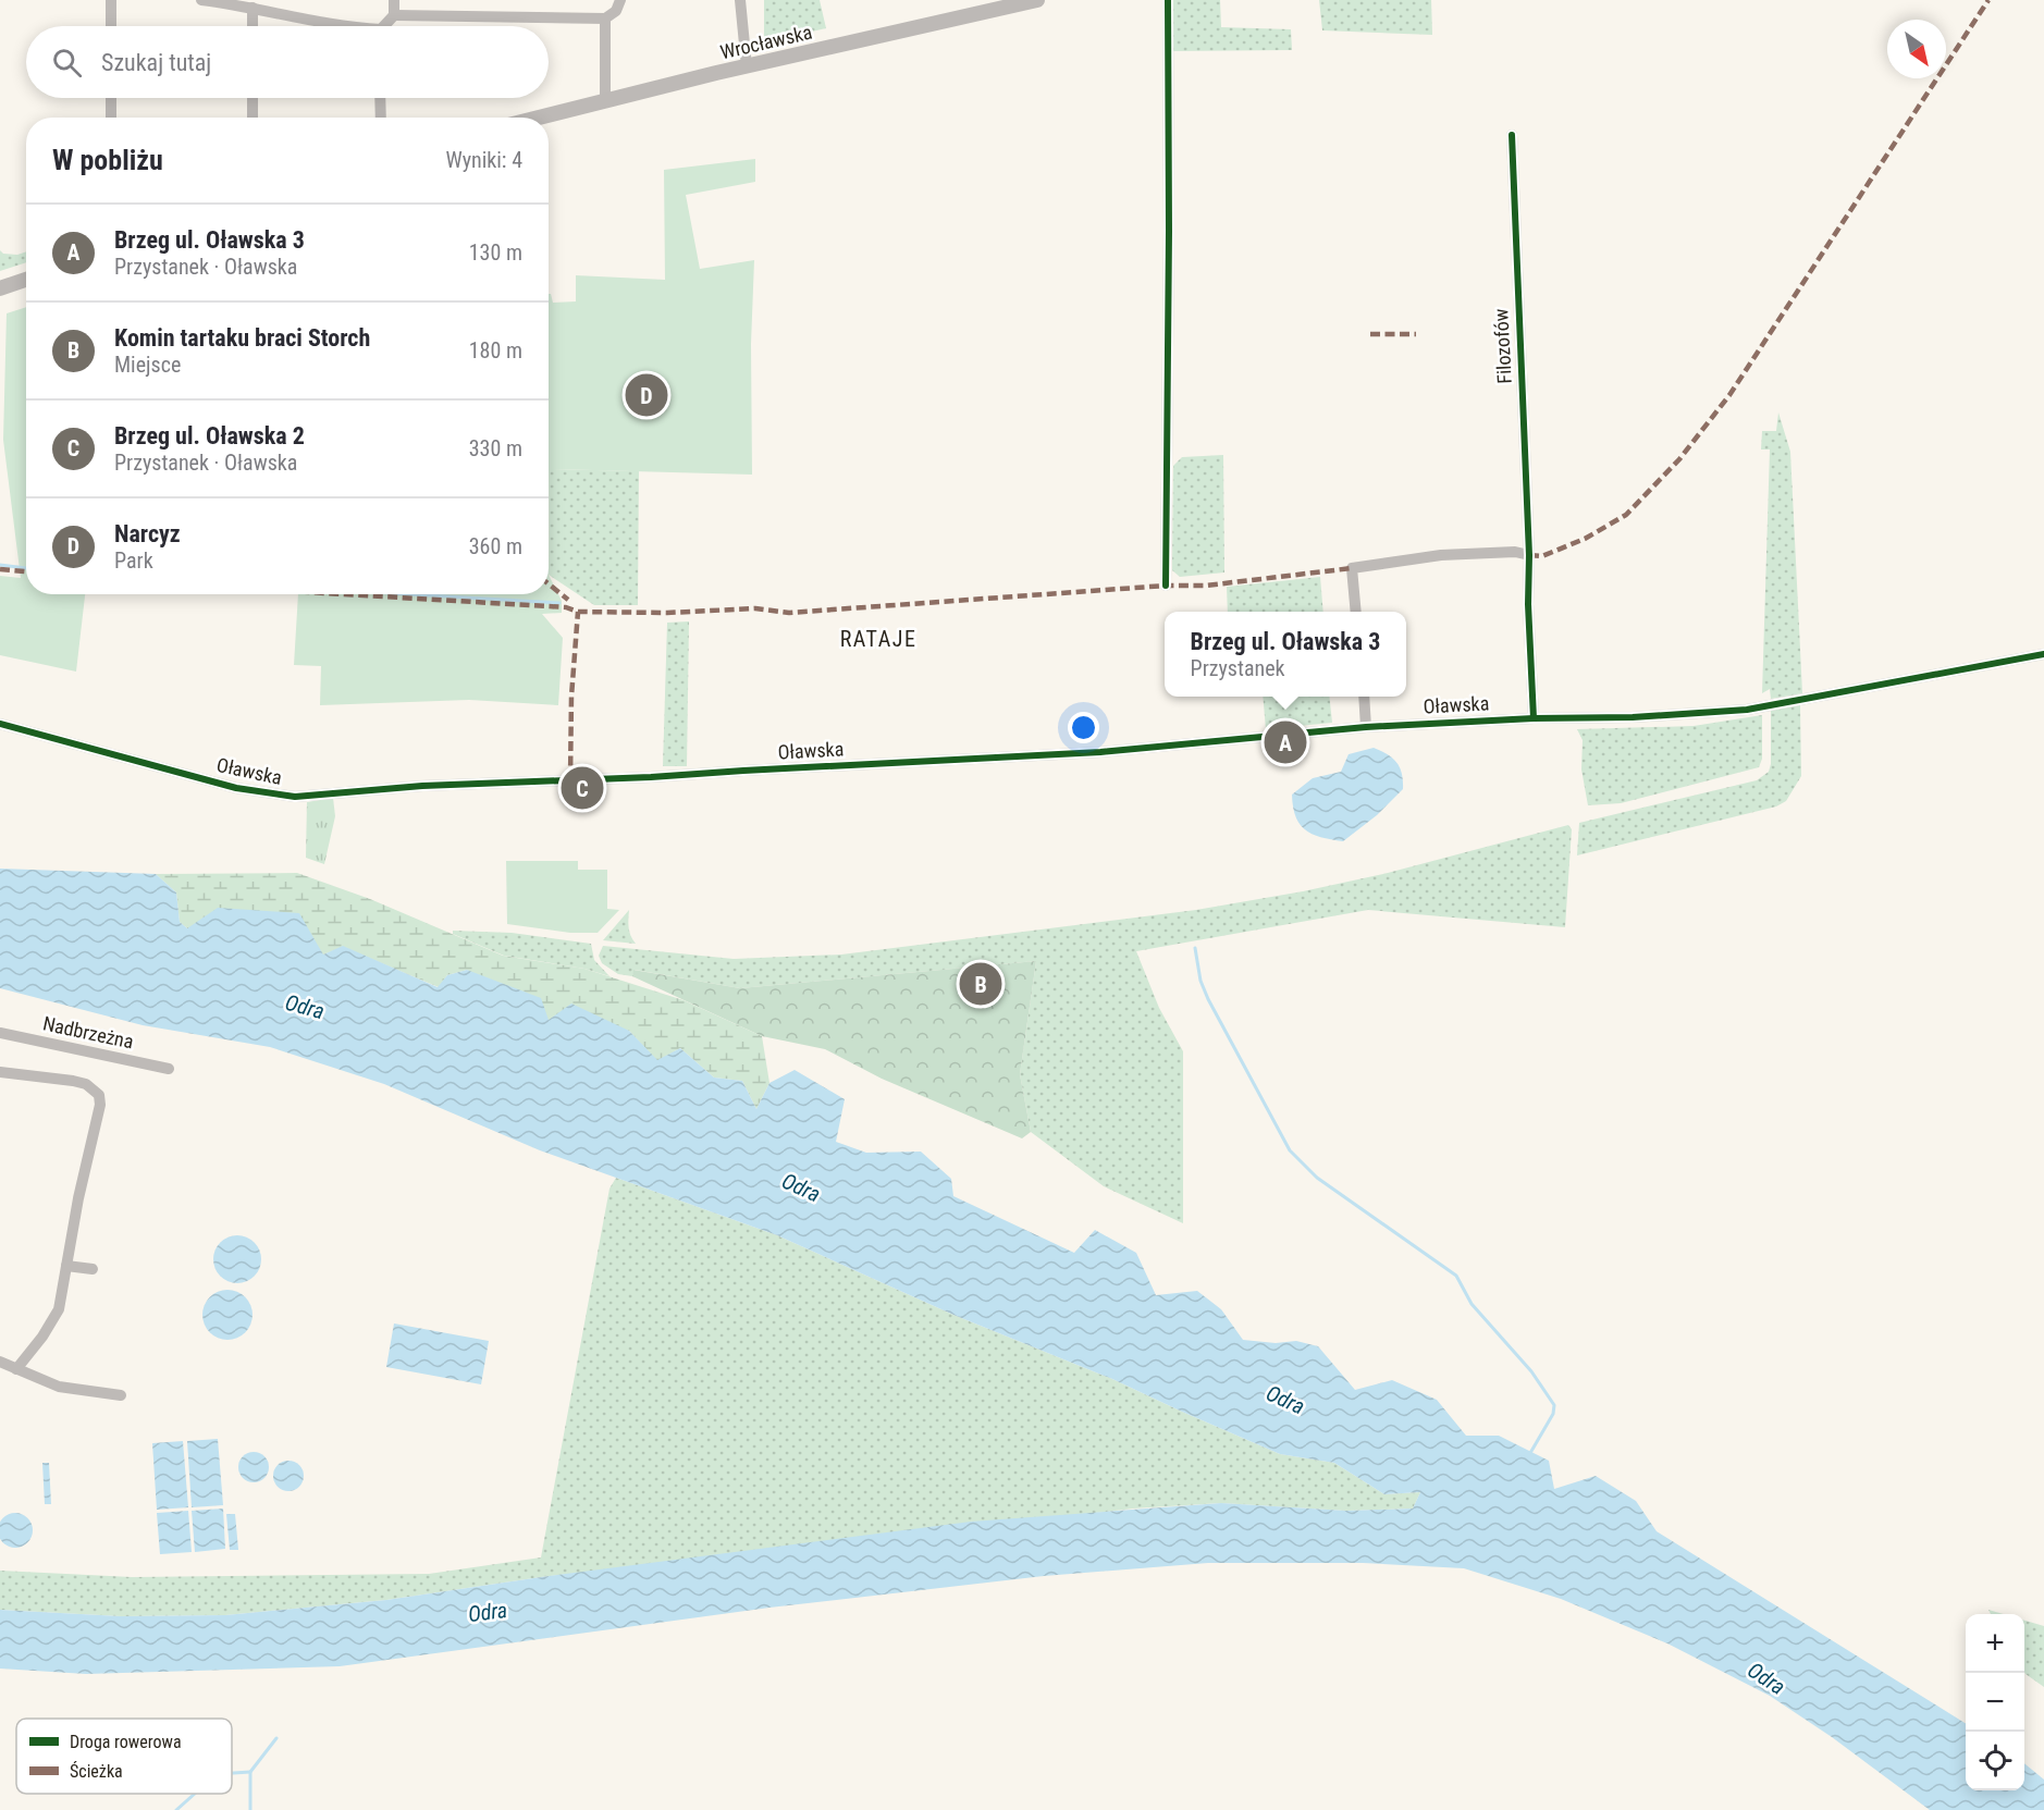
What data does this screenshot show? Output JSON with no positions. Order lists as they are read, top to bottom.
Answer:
{
  "streets": {
    "street": [
      "Wrocławska",
      "Filozofów",
      "Oławska",
      "Nadbrzeżna"
    ]
  },
  "crossings": [
    ["Filozofów", "Oławska"]
  ],
  "districts": ["RATAJE"],
  "water": ["Odra"],
  "legend": ["Droga rowerowa", "Ścieżka"],
  "north": "bottom right",
  "page": {
    "search": "Szukaj tutaj",
    "heading": ["W pobliżu", "Wyniki: 4"],
    "list": [
      {
        "mark": "A",
        "name": "Brzeg ul. Oławska 3",
        "note": "Przystanek · Oławska",
        "value": "130 m"
      },
      {
        "mark": "B",
        "name": "Komin tartaku braci Storch",
        "note": "Miejsce",
        "value": "180 m"
      },
      {
        "mark": "C",
        "name": "Brzeg ul. Oławska 2",
        "note": "Przystanek · Oławska",
        "value": "330 m"
      },
      {
        "mark": "D",
        "name": "Narcyz",
        "note": "Park",
        "value": "360 m"
      }
    ],
    "pins": [
      "D",
      "A",
      "C",
      "B"
    ],
    "popup": ["Brzeg ul. Oławska 3", "Przystanek"],
    "map_buttons": ["+", "−"]
  }
}
